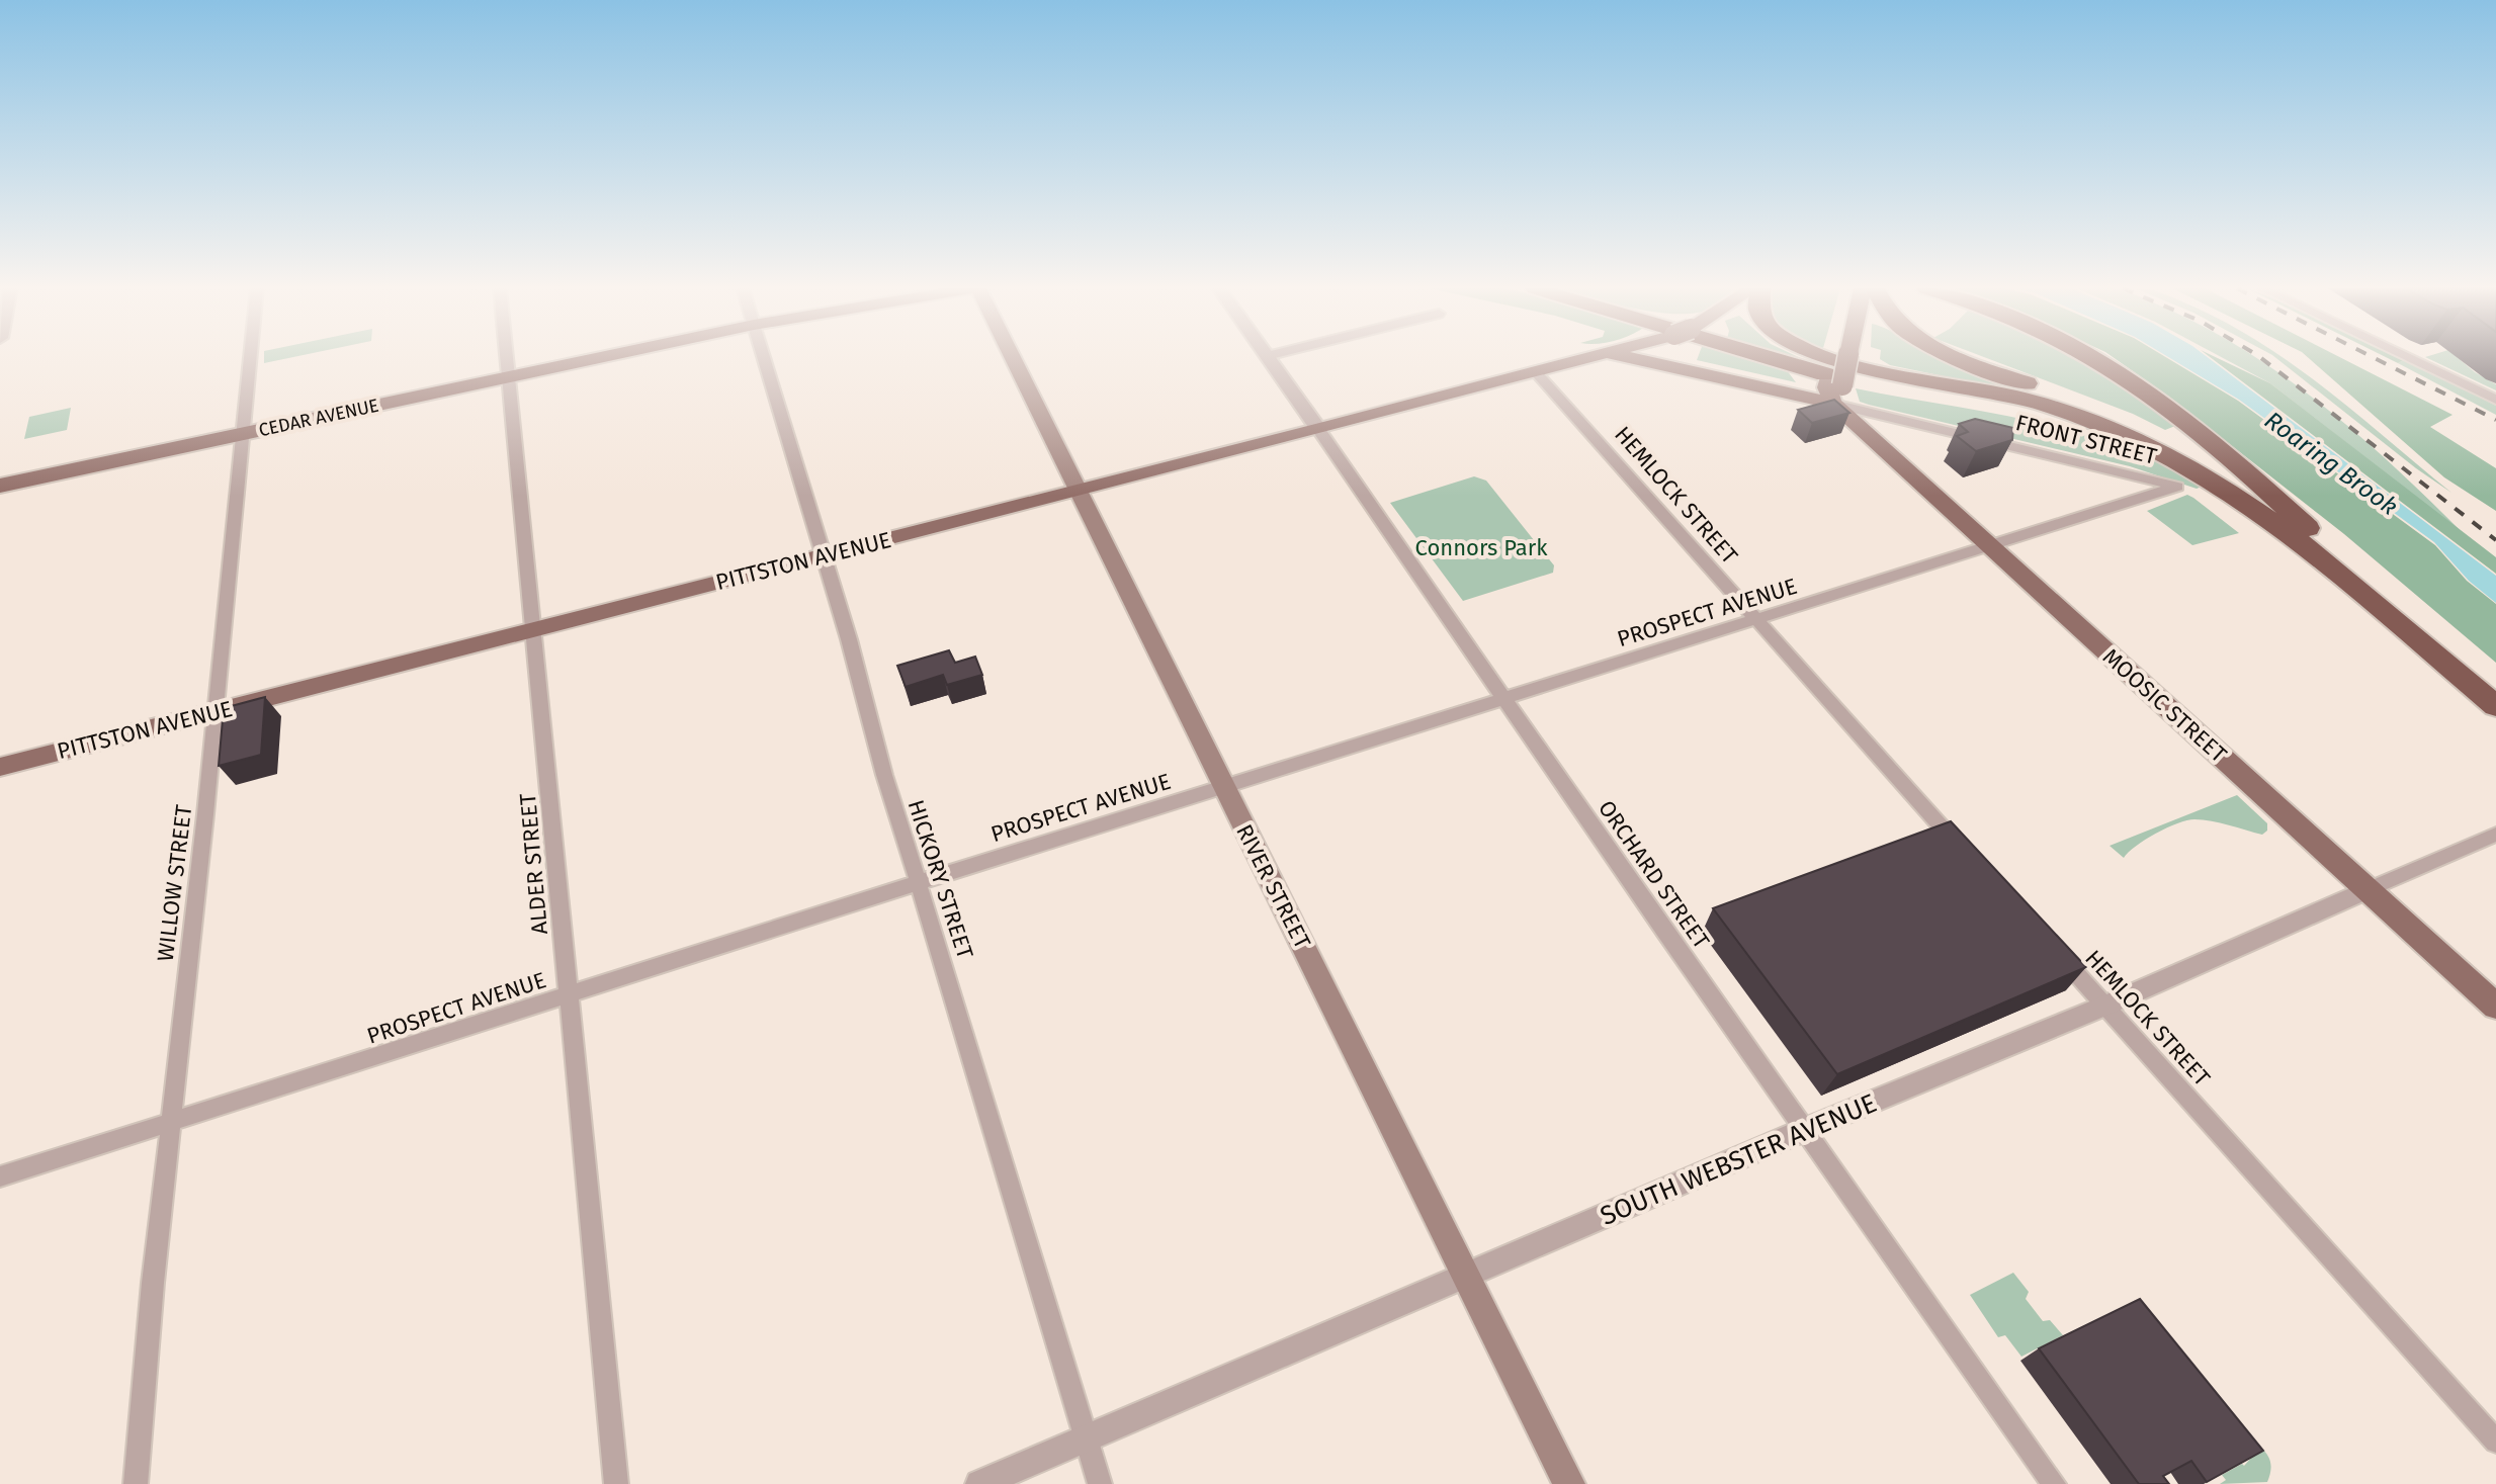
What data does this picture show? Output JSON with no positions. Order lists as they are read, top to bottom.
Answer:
{
  "streets": {
    "main road": [
      "CEDAR AVENUE",
      "FRONT STREET",
      "PITTSTON AVENUE",
      "MOOSIC STREET",
      "RIVER STREET"
    ],
    "street": [
      "HEMLOCK STREET",
      "PROSPECT AVENUE",
      "ALDER STREET",
      "ORCHARD STREET",
      "HICKORY STREET",
      "WILLOW STREET",
      "SOUTH WEBSTER AVENUE"
    ]
  },
  "crossings": [
    ["CEDAR AVENUE", "ALDER STREET"],
    ["CEDAR AVENUE", "WILLOW STREET"],
    ["FRONT STREET", "PROSPECT AVENUE"],
    ["FRONT STREET", "MOOSIC STREET"],
    ["HEMLOCK STREET", "PITTSTON AVENUE"],
    ["HEMLOCK STREET", "PROSPECT AVENUE"],
    ["HEMLOCK STREET", "SOUTH WEBSTER AVENUE"],
    ["PITTSTON AVENUE", "ALDER STREET"],
    ["PITTSTON AVENUE", "ORCHARD STREET"],
    ["PITTSTON AVENUE", "HICKORY STREET"],
    ["PITTSTON AVENUE", "WILLOW STREET"],
    ["PITTSTON AVENUE", "RIVER STREET"],
    ["PROSPECT AVENUE", "MOOSIC STREET"],
    ["PROSPECT AVENUE", "ALDER STREET"],
    ["PROSPECT AVENUE", "ORCHARD STREET"],
    ["PROSPECT AVENUE", "HICKORY STREET"],
    ["PROSPECT AVENUE", "WILLOW STREET"],
    ["PROSPECT AVENUE", "RIVER STREET"],
    ["MOOSIC STREET", "SOUTH WEBSTER AVENUE"],
    ["ORCHARD STREET", "SOUTH WEBSTER AVENUE"],
    ["HICKORY STREET", "SOUTH WEBSTER AVENUE"],
    ["RIVER STREET", "SOUTH WEBSTER AVENUE"]
  ],
  "water": ["Roaring Brook"],
  "parks": ["Connors Park"]
}
